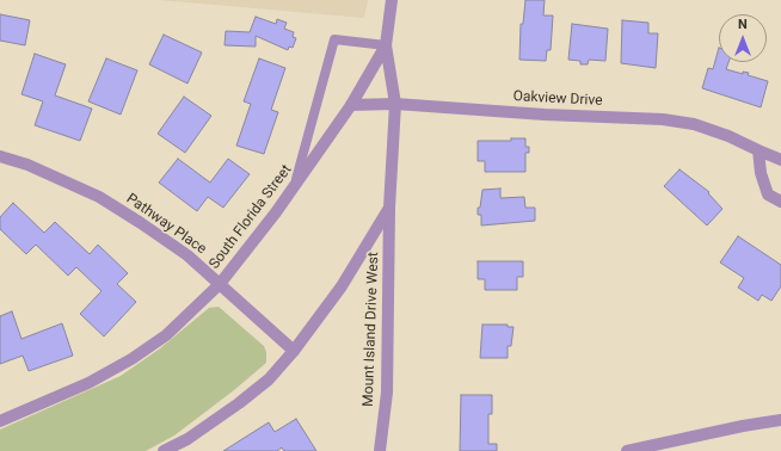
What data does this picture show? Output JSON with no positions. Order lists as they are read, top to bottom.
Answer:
{
  "streets": {
    "street": [
      "Oakview Drive",
      "South Florida Street",
      "Pathway Place",
      "Mount Island Drive West"
    ]
  },
  "crossings": [
    ["Oakview Drive", "South Florida Street"],
    ["South Florida Street", "Pathway Place"],
    ["South Florida Street", "Mount Island Drive West"]
  ],
  "north": "top"
}
